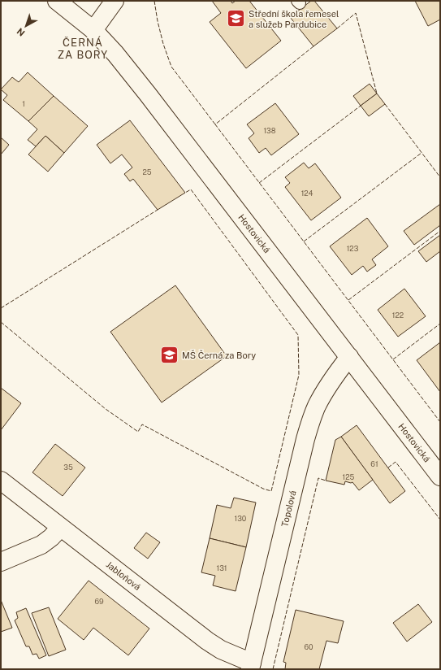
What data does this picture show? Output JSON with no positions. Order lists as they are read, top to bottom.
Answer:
{
  "streets": {
    "street": ["Hostovická", "Topolová", "Jabloňová"]
  },
  "crossings": [
    ["Hostovická", "Topolová"],
    ["Topolová", "Jabloňová"]
  ],
  "districts": ["ČERNÁ ZA BORY"],
  "places": {
    "school or university": ["Střední škola řemesel a služeb Pardubice", "MŠ Černá za Bory"]
  },
  "house_numbers": [
    "1",
    "138",
    "25",
    "124",
    "123",
    "122",
    "61",
    "35",
    "125",
    "130",
    "131",
    "69",
    "60"
  ],
  "north": "bottom left"
}
